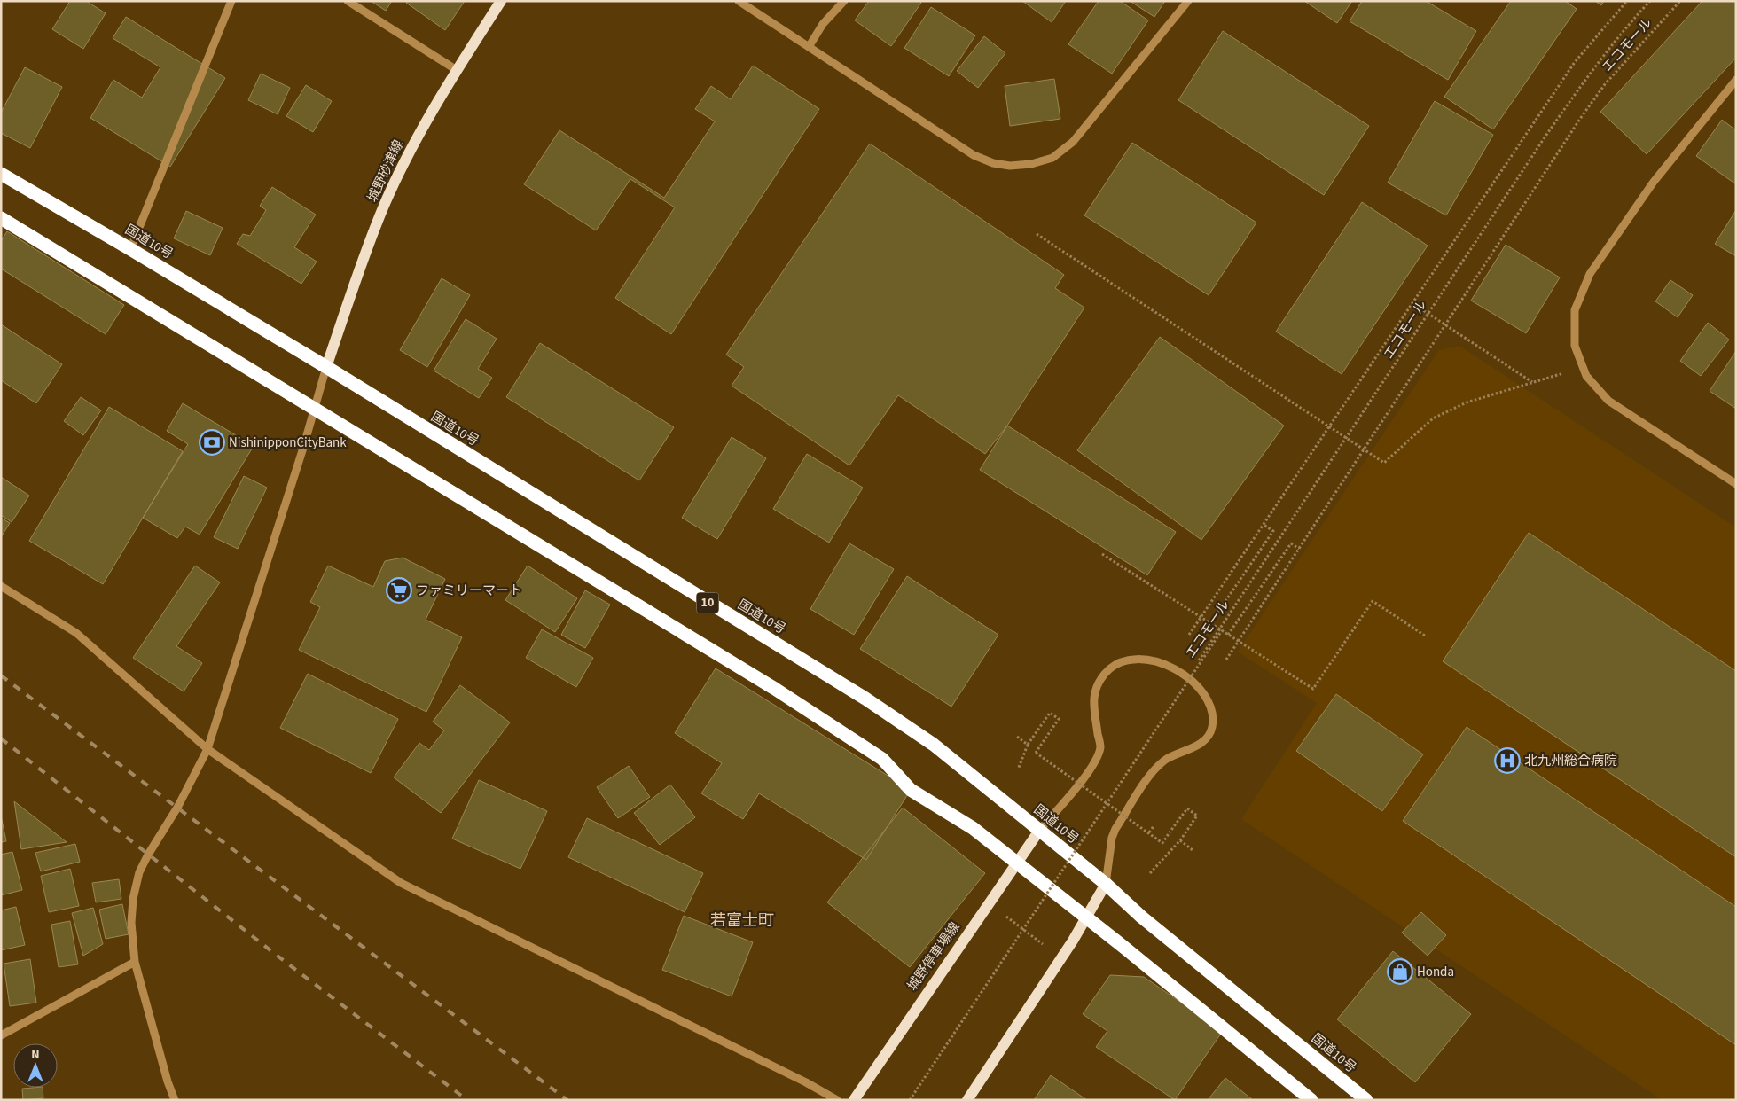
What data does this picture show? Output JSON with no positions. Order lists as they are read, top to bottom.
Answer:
{
  "streets": {
    "highway": ["国道10号", "10"],
    "main road": ["城野砂津線", "城野停車場線"],
    "path": ["エコモール"]
  },
  "crossings": [
    ["城野砂津線", "国道10号"],
    ["国道10号", "城野停車場線"]
  ],
  "districts": ["若富士町"],
  "places": {
    "bank": ["NishinipponCityBank"],
    "supermarket": ["ファミリーマート"],
    "hospital": ["北九州総合病院"],
    "shop": ["Honda"]
  },
  "north": "top"
}
